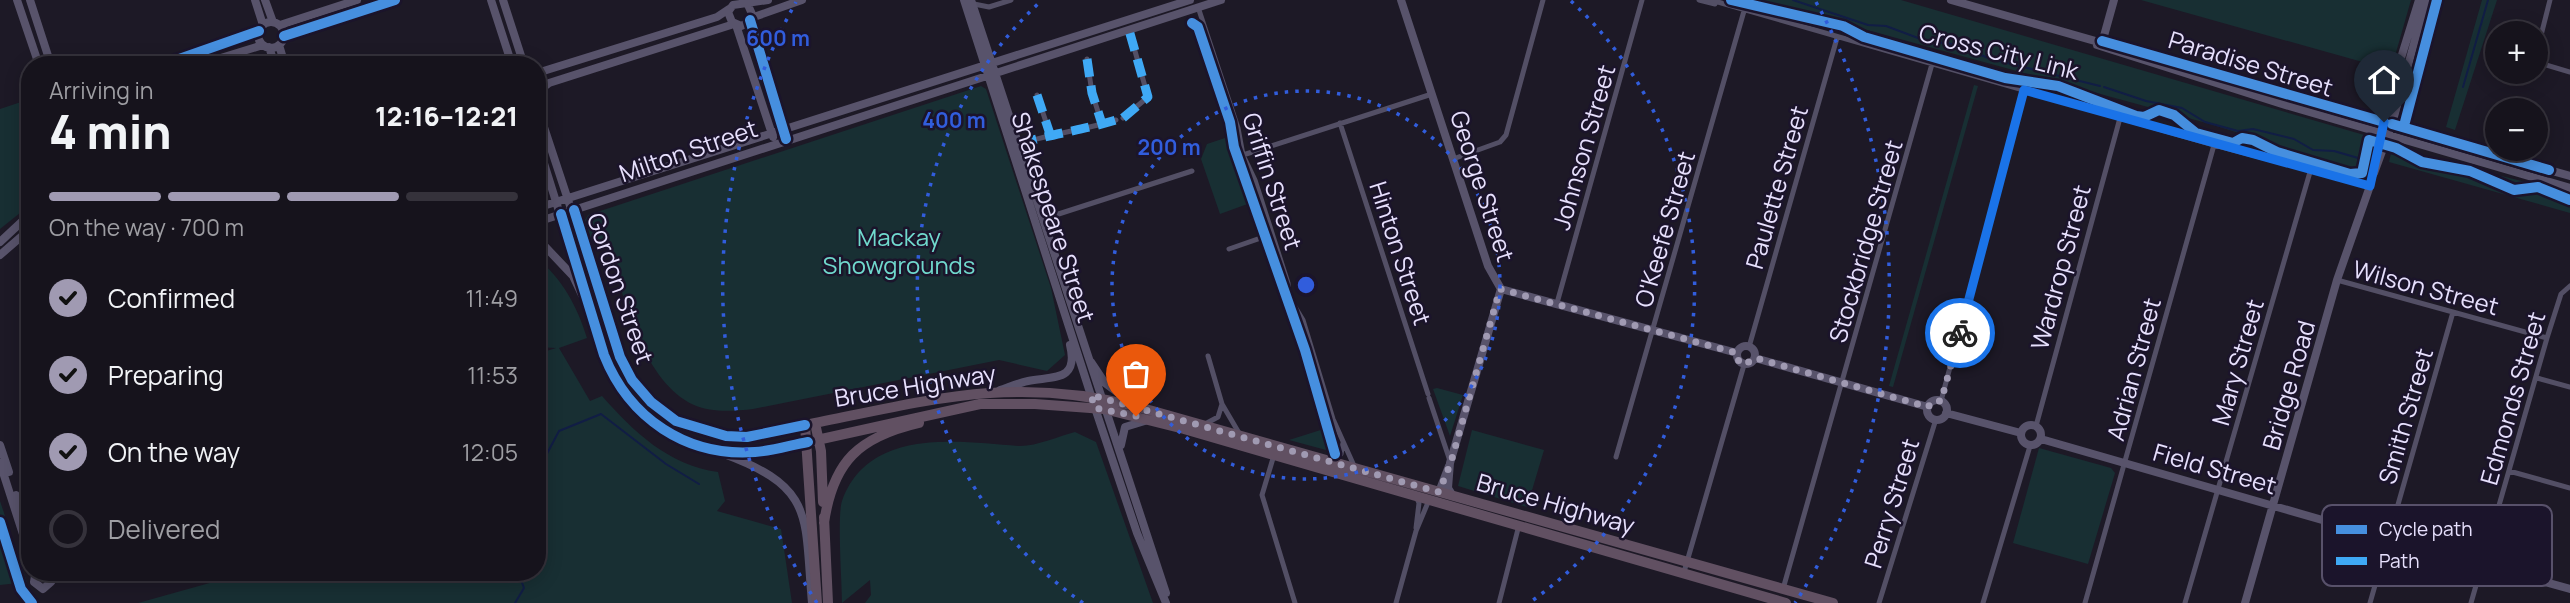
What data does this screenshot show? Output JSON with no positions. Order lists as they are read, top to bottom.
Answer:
{
  "streets": {
    "highway": ["Bruce Highway"],
    "street": [
      "Paradise Street",
      "Johnson Street",
      "Milton Street",
      "Griffin Street",
      "George Street",
      "Paulette Street",
      "Shakespeare Street",
      "O'Keefe Street",
      "Stockbridge Street",
      "Hinton Street",
      "Wardrop Street",
      "Wilson Street",
      "Gordon Street",
      "Mary Street",
      "Adrian Street",
      "Bridge Road",
      "Edmonds Street",
      "Smith Street",
      "Field Street",
      "Perry Street"
    ],
    "cycle path": ["Cross City Link"]
  },
  "crossings": [
    ["Paradise Street", "Bridge Road"],
    ["Milton Street", "Griffin Street"],
    ["Milton Street", "Shakespeare Street"],
    ["Milton Street", "Gordon Street"],
    ["Griffin Street", "Bruce Highway"],
    ["George Street", "Hinton Street"],
    ["George Street", "Bruce Highway"],
    ["Shakespeare Street", "Bruce Highway"],
    ["Stockbridge Street", "Bruce Highway"],
    ["Wardrop Street", "Field Street"],
    ["Wilson Street", "Bridge Road"],
    ["Wilson Street", "Edmonds Street"],
    ["Wilson Street", "Smith Street"],
    ["Gordon Street", "Bruce Highway"],
    ["Mary Street", "Field Street"],
    ["Adrian Street", "Field Street"],
    ["Bridge Road", "Field Street"]
  ],
  "parks": ["Mackay Showgrounds"],
  "legend": ["Cycle path", "Path"],
  "page": {
    "map_buttons": ["+", "−"],
    "heading": ["4 min", "Arriving in", "12:16–12:21"],
    "bar": "On the way · 700 m",
    "list": [
      ["Confirmed", "11:49"],
      ["Preparing", "11:53"],
      ["On the way", "12:05"],
      "Delivered"
    ]
  },
  "rings": ["600 m", "400 m", "200 m"]
}
